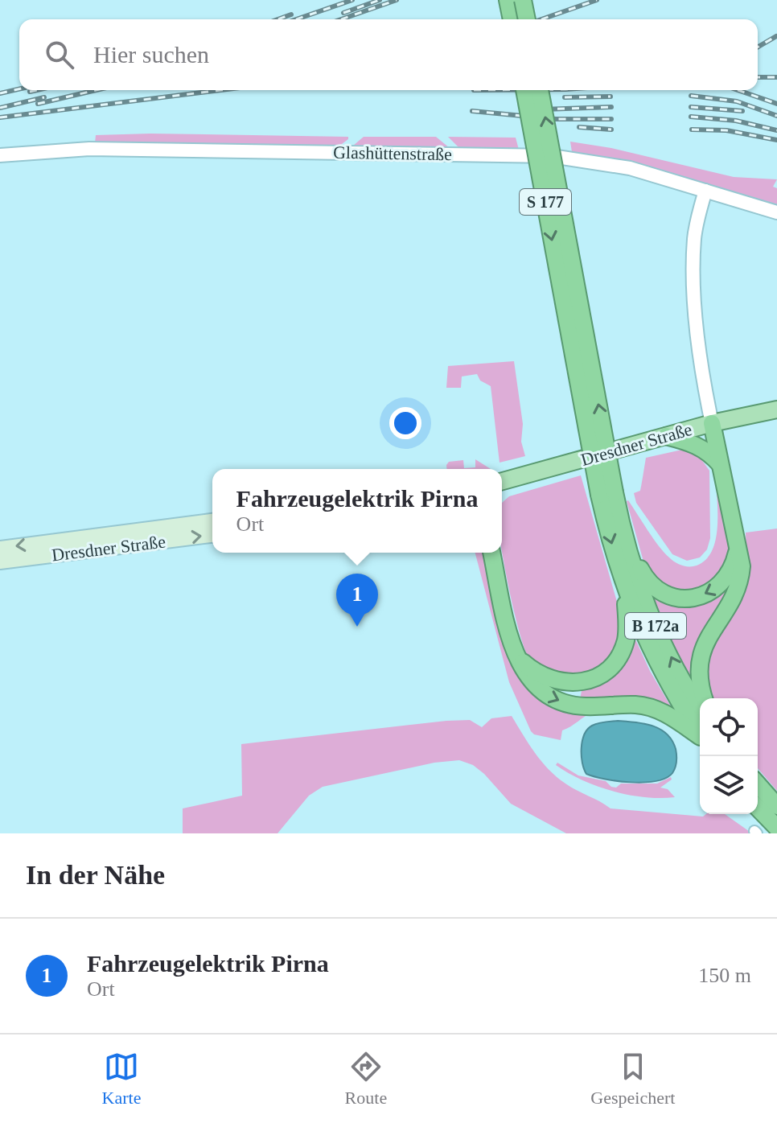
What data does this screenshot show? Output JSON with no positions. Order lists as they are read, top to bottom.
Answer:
{
  "streets": {
    "highway": ["S 177", "B 172a"],
    "main road": ["Dresdner Straße"],
    "street": ["Glashüttenstraße"]
  },
  "crossings": [
    ["S 177", "B 172a"]
  ],
  "page": {
    "search": "Hier suchen",
    "popup": ["Fahrzeugelektrik Pirna", "Ort"],
    "pins": "1",
    "heading": "In der Nähe",
    "list": [
      {
        "mark": "1",
        "name": "Fahrzeugelektrik Pirna",
        "note": "Ort",
        "value": "150 m"
      }
    ],
    "nav": ["Karte", "Route", "Gespeichert"]
  }
}
